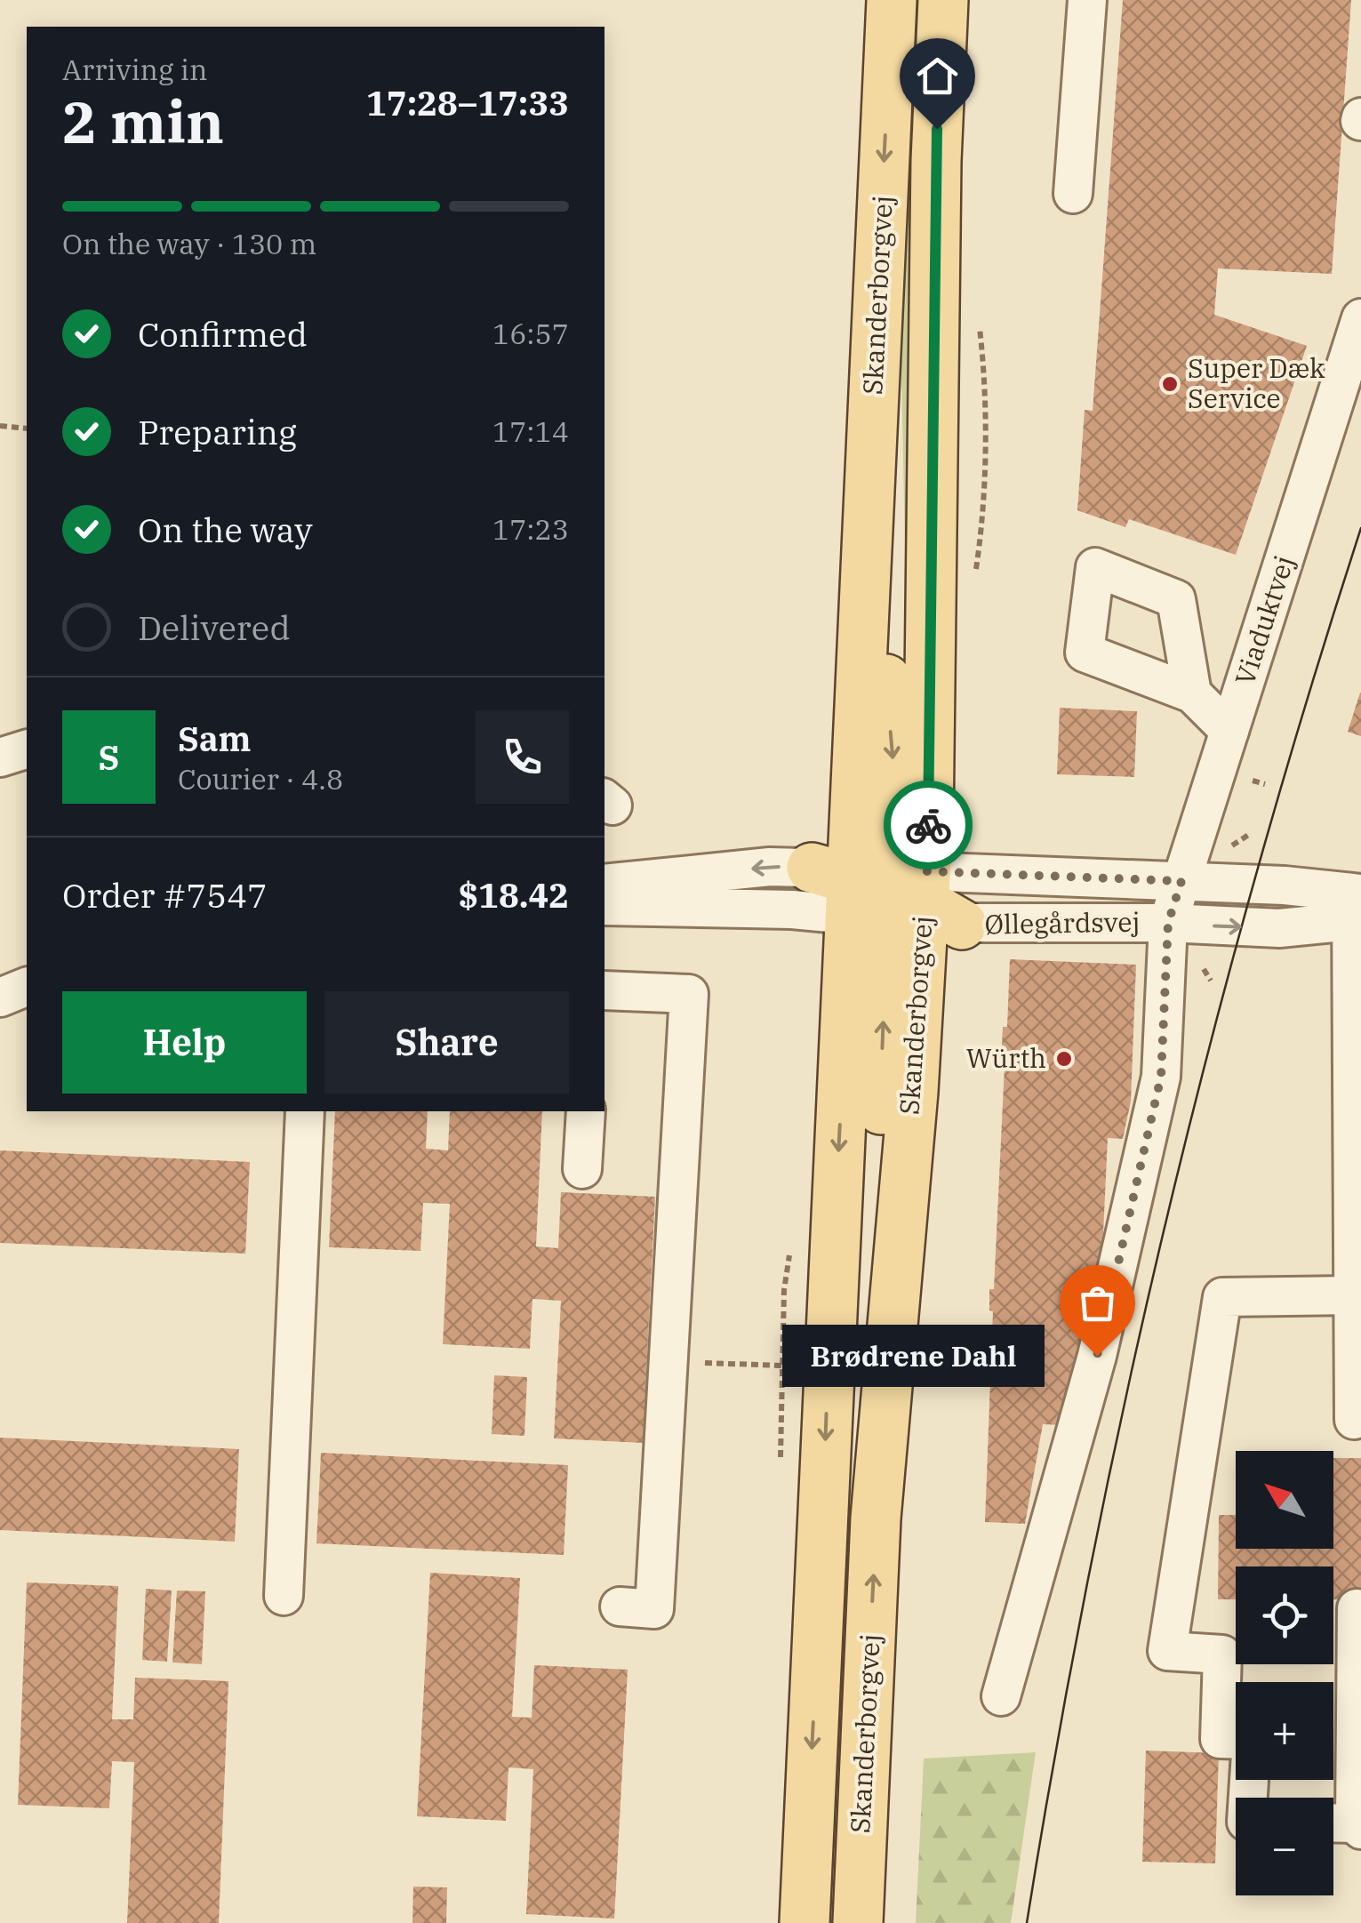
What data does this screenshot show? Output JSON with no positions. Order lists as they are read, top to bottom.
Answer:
{
  "streets": {
    "main road": ["Skanderborgvej"],
    "street": ["Viaduktvej", "Øllegårdsvej"]
  },
  "crossings": [
    ["Skanderborgvej", "Øllegårdsvej"],
    ["Viaduktvej", "Øllegårdsvej"]
  ],
  "places": ["Super Dæk Service", "Würth", "Brødrene Dahl"],
  "north": "top left",
  "page": {
    "heading": ["2 min", "Arriving in", "17:28–17:33"],
    "panel": [
      "Sam",
      "Courier · 4.8",
      "Order #7547",
      "$18.42"
    ],
    "bar": "On the way · 130 m",
    "list": [
      ["Confirmed", "16:57"],
      ["Preparing", "17:14"],
      ["On the way", "17:23"],
      "Delivered"
    ],
    "round": "S",
    "buttons": ["Help", "Share"],
    "bubble": "Brødrene Dahl",
    "map_buttons": ["+", "−"]
  }
}
